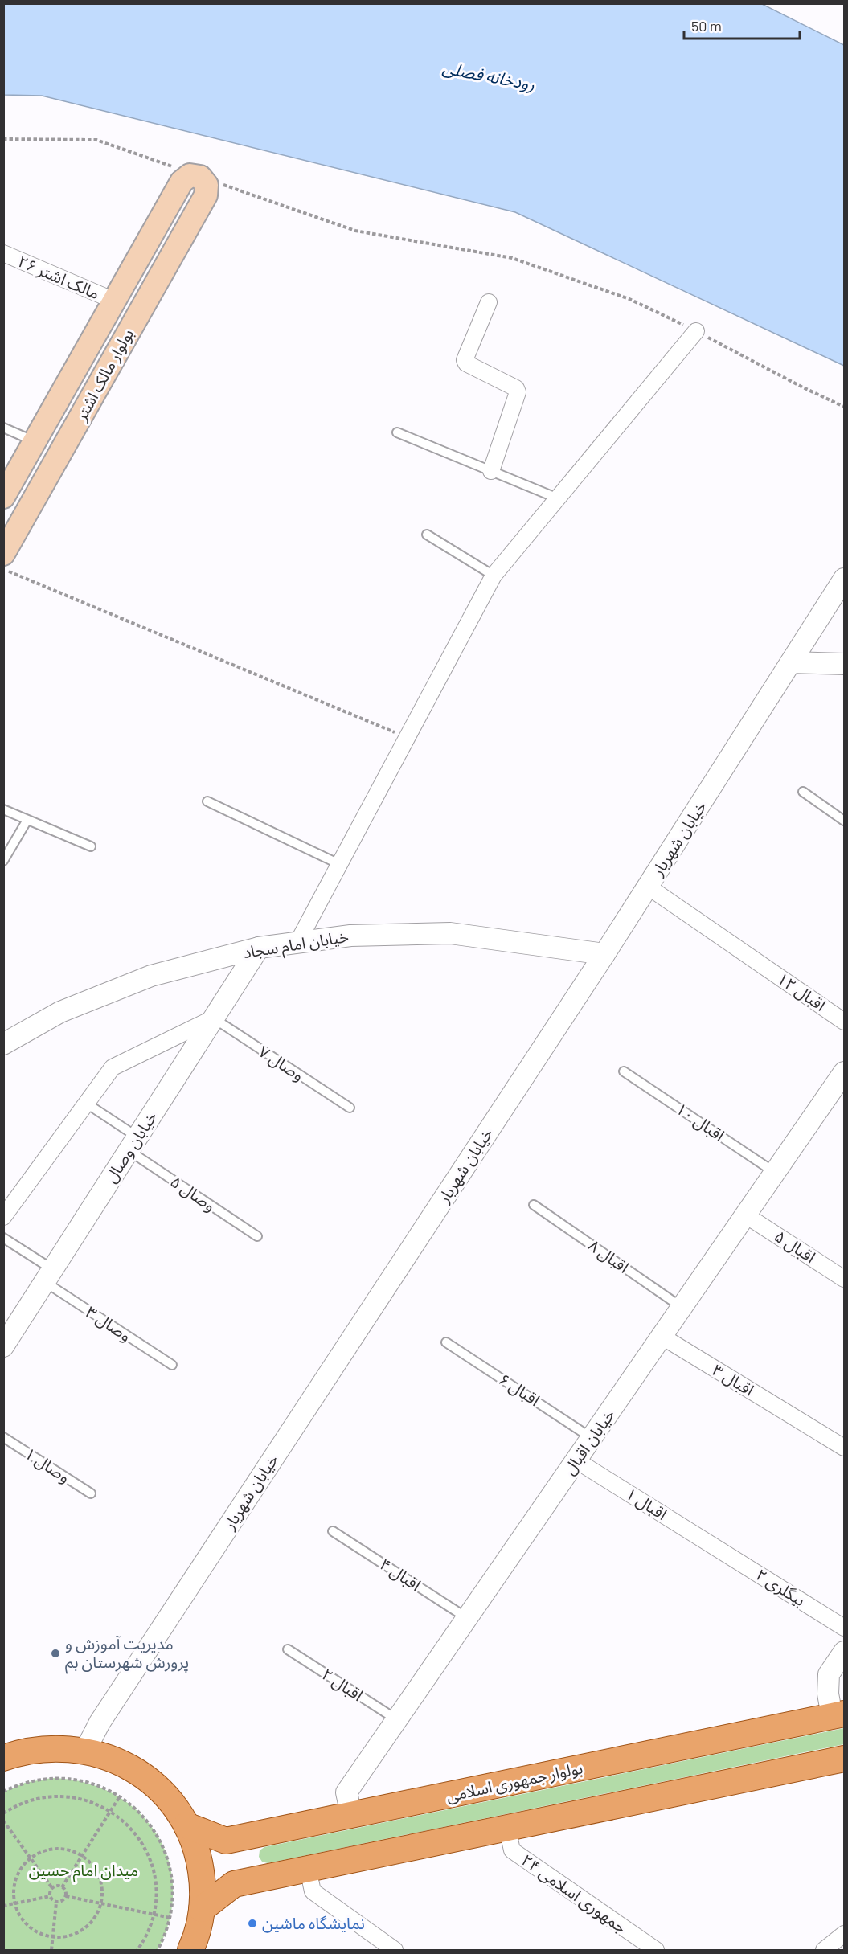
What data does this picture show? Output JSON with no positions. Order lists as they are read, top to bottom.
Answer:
{
  "streets": {
    "main road": ["بولوار مالک اشتر", "بولوار جمهوری اسلامی"],
    "street": [
      "مالک اشتر ۲۶",
      "خیابان شهریار",
      "خیابان امام سجاد",
      "اقبال ۱۲",
      "خیابان وصال",
      "اقبال ۵",
      "اقبال ۳",
      "خیابان اقبال",
      "اقبال ۱",
      "بیگلری ۲",
      "جمهوری اسلامی ۲۴"
    ],
    "lane": [
      "وصال ۷",
      "اقبال ۱۰",
      "وصال ۵",
      "اقبال ۸",
      "وصال ۳",
      "اقبال ۶",
      "وصال ۱",
      "اقبال ۴",
      "اقبال ۲"
    ]
  },
  "crossings": [
    ["مالک اشتر ۲۶", "بولوار مالک اشتر"],
    ["خیابان شهریار", "خیابان امام سجاد"],
    ["خیابان شهریار", "اقبال ۱۲"],
    ["خیابان امام سجاد", "خیابان وصال"],
    ["وصال ۷", "خیابان وصال"],
    ["اقبال ۱۰", "خیابان اقبال"],
    ["خیابان وصال", "وصال ۵"],
    ["خیابان وصال", "وصال ۳"],
    ["اقبال ۵", "خیابان اقبال"],
    ["اقبال ۸", "خیابان اقبال"],
    ["اقبال ۳", "خیابان اقبال"],
    ["اقبال ۶", "خیابان اقبال"],
    ["خیابان اقبال", "اقبال ۱"],
    ["خیابان اقبال", "اقبال ۴"],
    ["خیابان اقبال", "اقبال ۲"],
    ["خیابان اقبال", "بولوار جمهوری اسلامی"],
    ["اقبال ۱", "بیگلری ۲"]
  ],
  "water": ["رودخانه فصلی"],
  "parks": ["میدان امام حسین"],
  "places": ["مدیریت آموزش و پرورش شهرستان بم", "نمایشگاه ماشین"],
  "scale_bar": "50 m"
}
